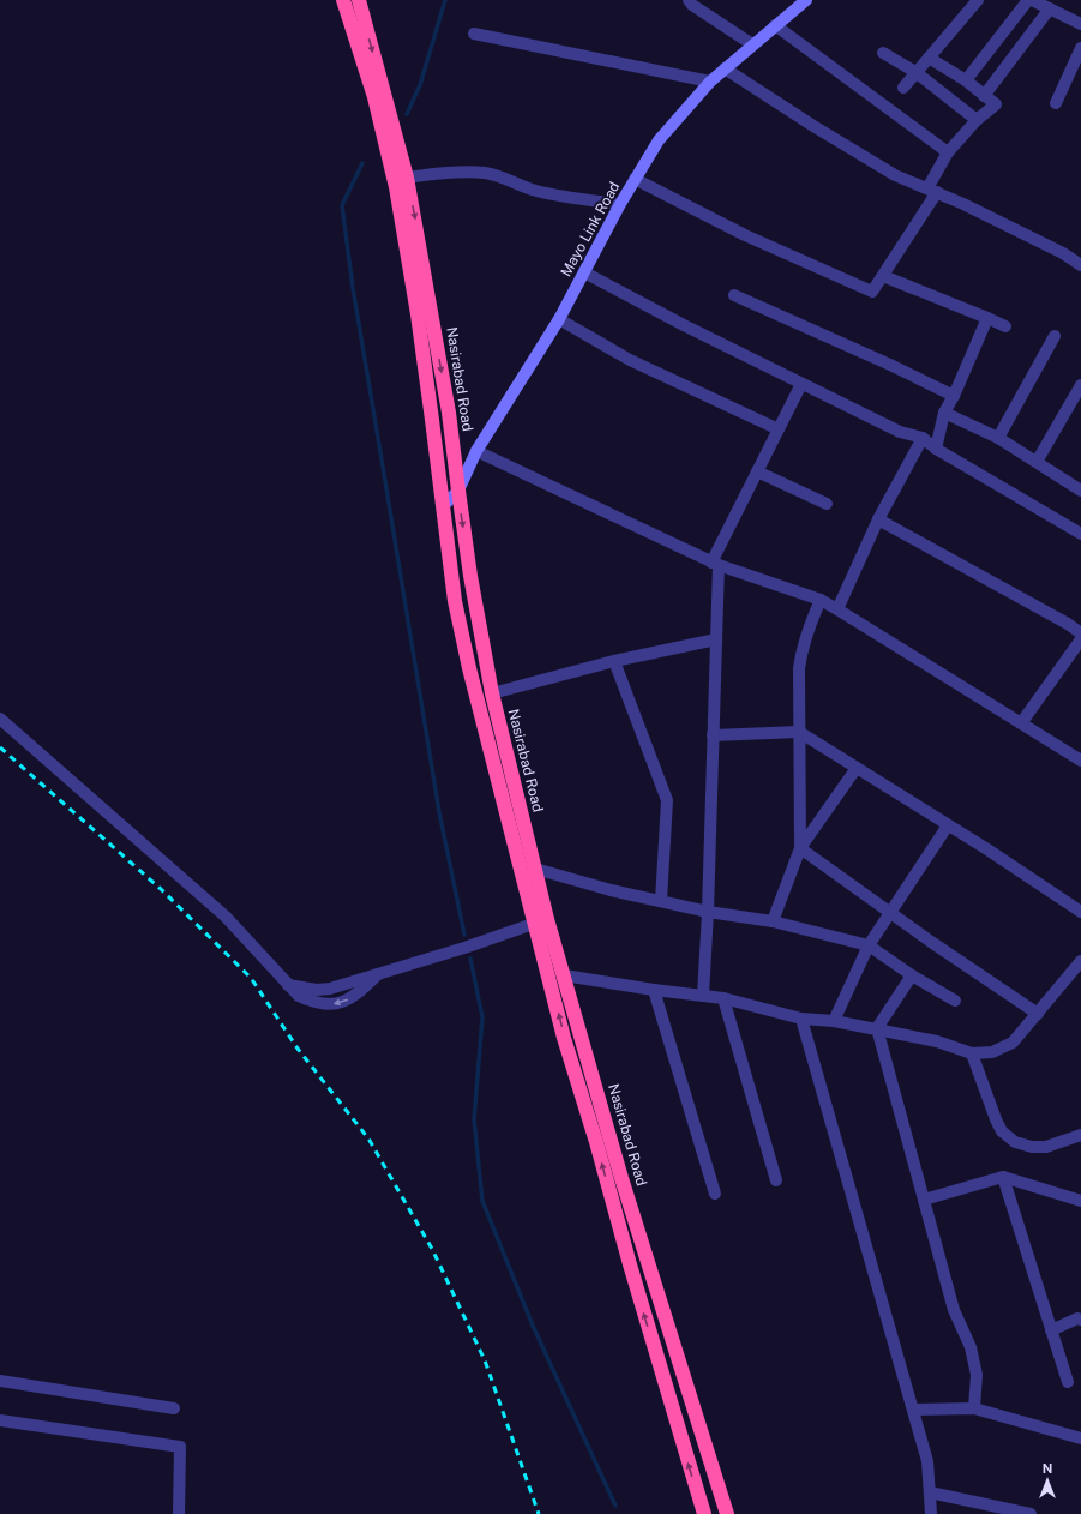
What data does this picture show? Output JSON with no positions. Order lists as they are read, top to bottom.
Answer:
{
  "streets": {
    "highway": ["Nasirabad Road"],
    "street": ["Mayo Link Road"]
  },
  "crossings": [
    ["Mayo Link Road", "Nasirabad Road"]
  ],
  "north": "top"
}
